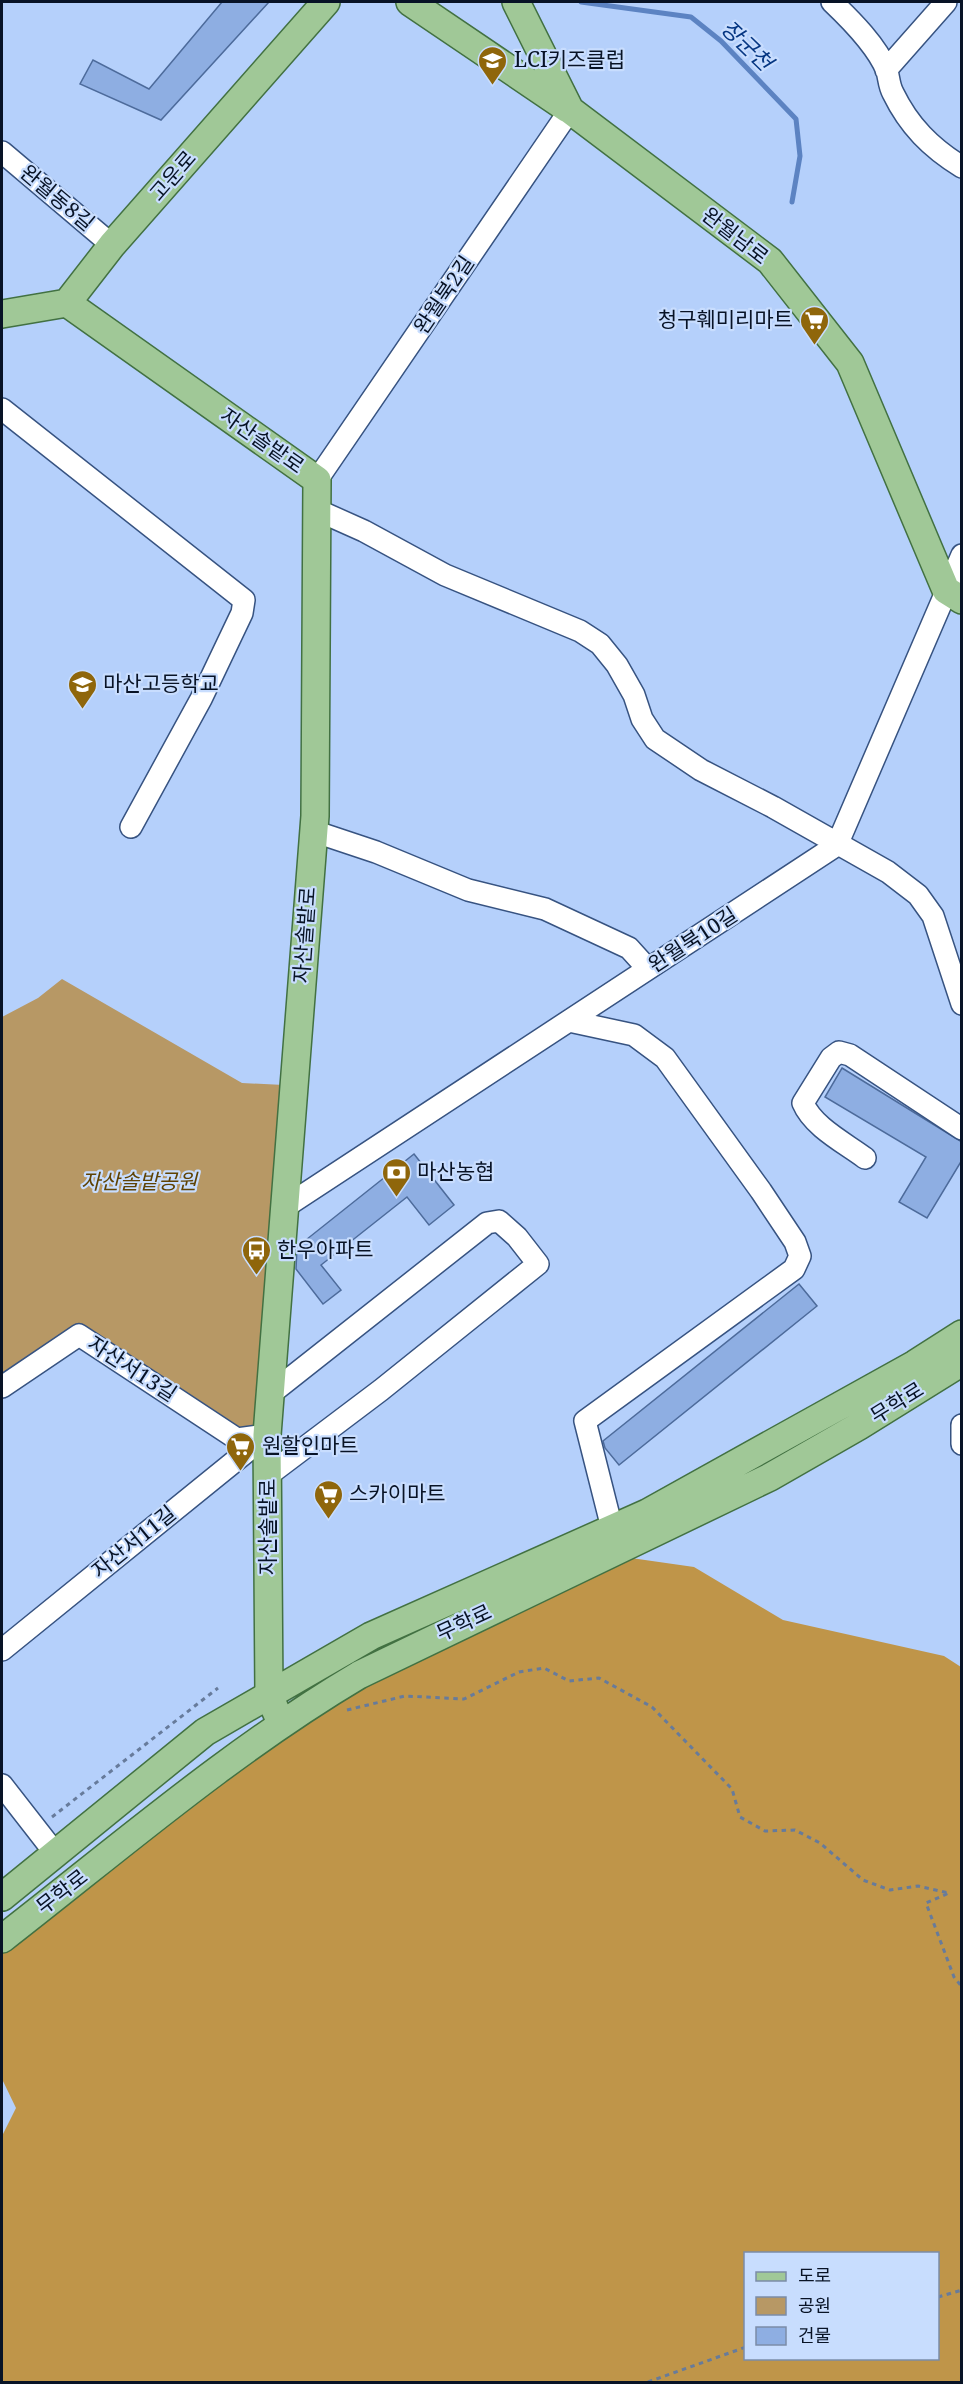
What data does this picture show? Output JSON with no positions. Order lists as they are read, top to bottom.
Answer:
{
  "streets": {
    "main road": [
      "고운로",
      "완월남로",
      "자산솔밭로",
      "무학로"
    ],
    "street": [
      "완월동8길",
      "완월북2길",
      "완월북10길",
      "자산서13길",
      "자산서11길"
    ]
  },
  "crossings": [
    ["고운로", "완월동8길"],
    ["고운로", "자산솔밭로"],
    ["완월남로", "완월북2길"],
    ["완월북2길", "자산솔밭로"],
    ["자산솔밭로", "완월북10길"],
    ["자산솔밭로", "자산서13길"],
    ["자산솔밭로", "무학로"],
    ["자산솔밭로", "자산서11길"],
    ["자산서13길", "자산서11길"]
  ],
  "water": ["장군천"],
  "parks": ["자산솔밭공원"],
  "places": {
    "school or university": ["LCI키즈클럽", "마산고등학교"],
    "supermarket": ["청구훼미리마트", "원할인마트", "스카이마트"],
    "bank": ["마산농협"],
    "bus stop": ["한우아파트"]
  },
  "legend": ["도로", "공원", "건물"]
}
